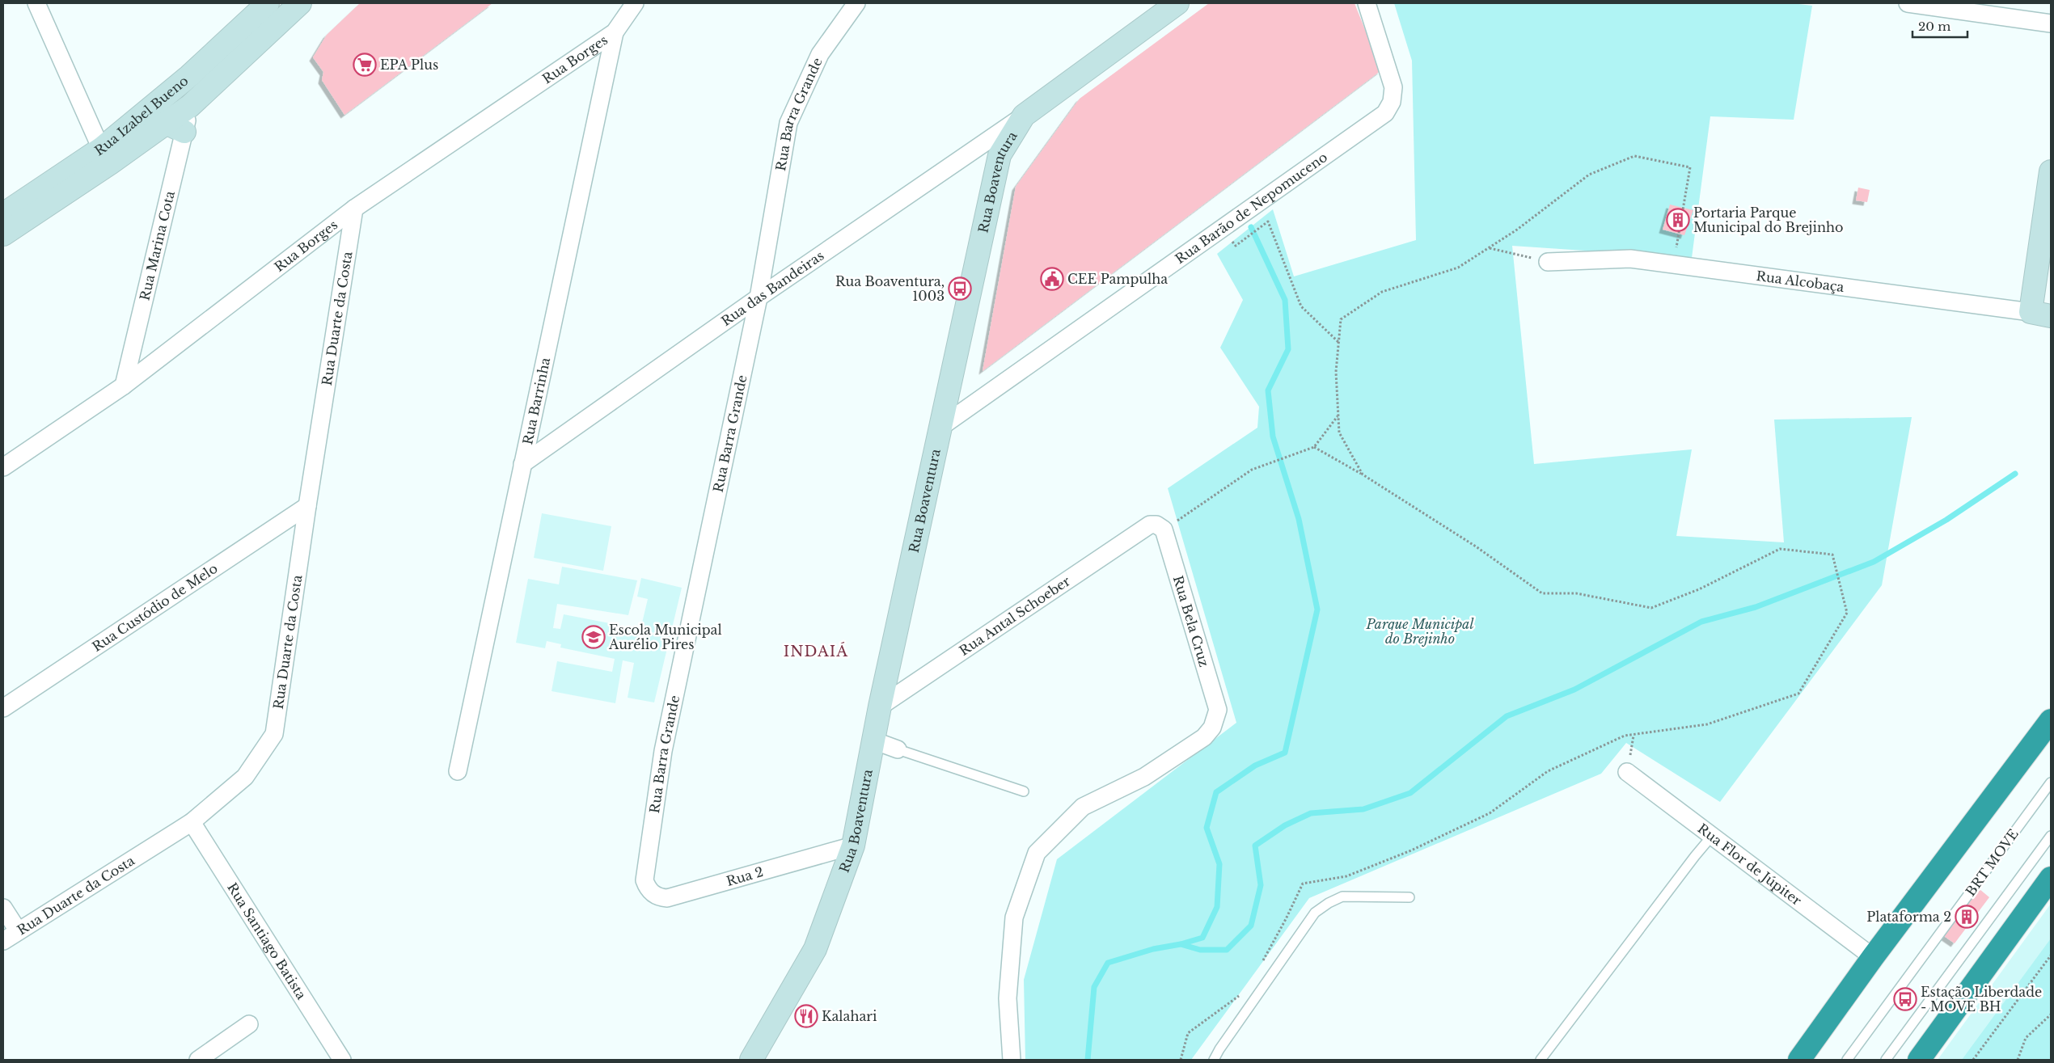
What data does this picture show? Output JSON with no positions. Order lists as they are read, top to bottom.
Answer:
{
  "streets": {
    "street": [
      "Rua Borges",
      "Rua Barra Grande",
      "Rua Izabel Bueno",
      "Rua Boaventura",
      "Rua Barão de Nepomuceno",
      "Rua Marina Cota",
      "Rua Alcobaça",
      "Rua das Bandeiras",
      "Rua Duarte da Costa",
      "Rua Barrinha",
      "Rua Custódio de Melo",
      "Rua Antal Schoeber",
      "Rua Bela Cruz",
      "Rua Flor de Júpiter",
      "Rua 2",
      "Rua Santiago Batista"
    ],
    "lane": ["BRT MOVE"]
  },
  "crossings": [
    ["Rua Borges", "Rua Marina Cota"],
    ["Rua Borges", "Rua Duarte da Costa"],
    ["Rua Borges", "Rua Barrinha"],
    ["Rua Barra Grande", "Rua das Bandeiras"],
    ["Rua Barra Grande", "Rua 2"],
    ["Rua Izabel Bueno", "Rua Marina Cota"],
    ["Rua Boaventura", "Rua Barão de Nepomuceno"],
    ["Rua Boaventura", "Rua das Bandeiras"],
    ["Rua Boaventura", "Rua Antal Schoeber"],
    ["Rua Boaventura", "Rua 2"],
    ["Rua das Bandeiras", "Rua Barrinha"],
    ["Rua Duarte da Costa", "Rua Custódio de Melo"],
    ["Rua Duarte da Costa", "Rua Santiago Batista"],
    ["Rua Antal Schoeber", "Rua Bela Cruz"]
  ],
  "districts": ["INDAIÁ"],
  "parks": ["Parque Municipal do Brejinho"],
  "places": {
    "supermarket": ["EPA Plus"],
    "building": ["Portaria Parque Municipal do Brejinho", "Plataforma 2"],
    "public building": ["CEE Pampulha"],
    "bus stop": ["Rua Boaventura, 1003", "Estação Liberdade - MOVE BH"],
    "school or university": ["Escola Municipal Aurélio Pires"],
    "restaurant": ["Kalahari"]
  },
  "scale_bar": "20 m"
}
